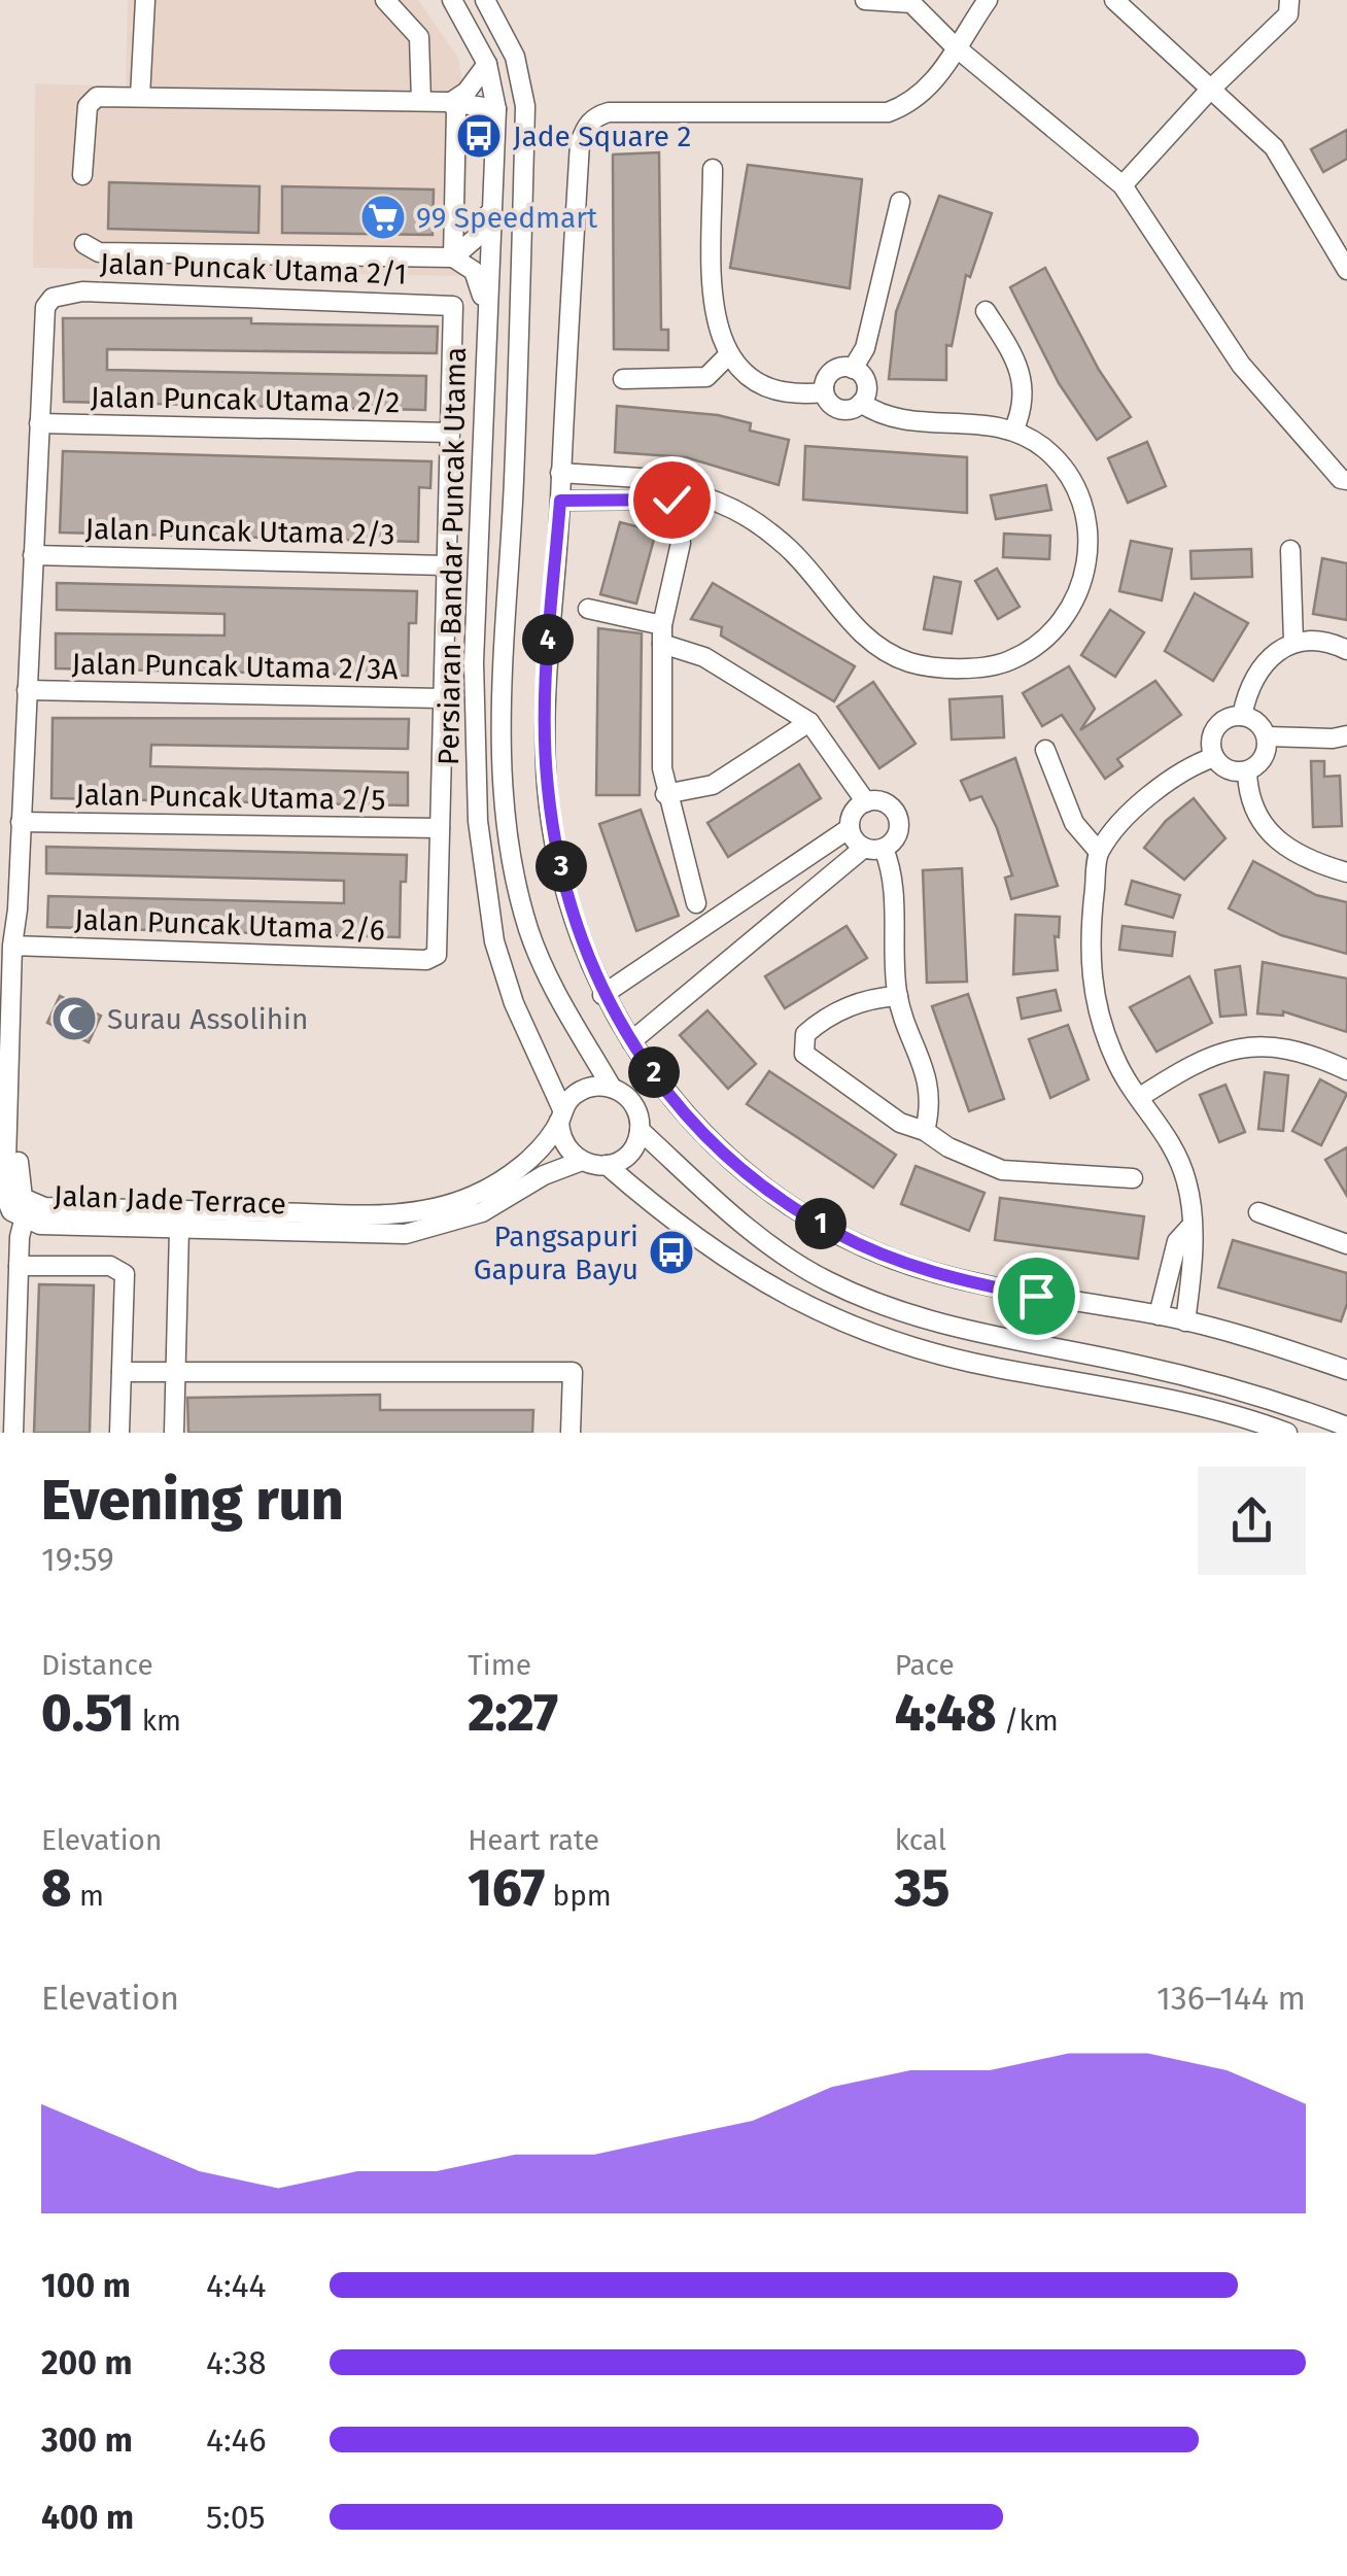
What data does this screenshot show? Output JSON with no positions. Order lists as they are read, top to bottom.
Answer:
{
  "streets": {
    "street": [
      "Jalan Puncak Utama 2/1",
      "Jalan Puncak Utama 2/2",
      "Jalan Puncak Utama 2/3",
      "Persiaran Bandar Puncak Utama",
      "Jalan Puncak Utama 2/3A",
      "Jalan Puncak Utama 2/5",
      "Jalan Puncak Utama 2/6",
      "Jalan Jade Terrace"
    ]
  },
  "crossings": [
    ["Jalan Puncak Utama 2/1", "Jalan Puncak Utama 2/2"],
    ["Persiaran Bandar Puncak Utama", "Jalan Jade Terrace"],
    ["Jalan Puncak Utama 2/5", "Jalan Puncak Utama 2/6"],
    ["Jalan Puncak Utama 2/6", "Jalan Jade Terrace"]
  ],
  "places": {
    "bus stop": ["Jade Square 2", "Pangsapuri Gapura Bayu"],
    "supermarket": ["99 Speedmart"],
    "mosque": ["Surau Assolihin"]
  },
  "page": {
    "pins": [
      "4",
      "3",
      "2",
      "1"
    ],
    "heading": ["Evening run", "19:59"],
    "stats": [
      ["Distance", "0.51 km"],
      ["Time", "2:27"],
      ["Pace", "4:48 /km"],
      ["Elevation", "8 m"],
      ["Heart rate", "167 bpm"],
      ["kcal", "35"]
    ],
    "chart": ["Elevation", "136–144 m"],
    "list": [
      {
        "name": "100 m",
        "note": "4:44"
      },
      {
        "name": "200 m",
        "note": "4:38"
      },
      {
        "name": "300 m",
        "note": "4:46"
      },
      {
        "name": "400 m",
        "note": "5:05"
      }
    ]
  }
}
